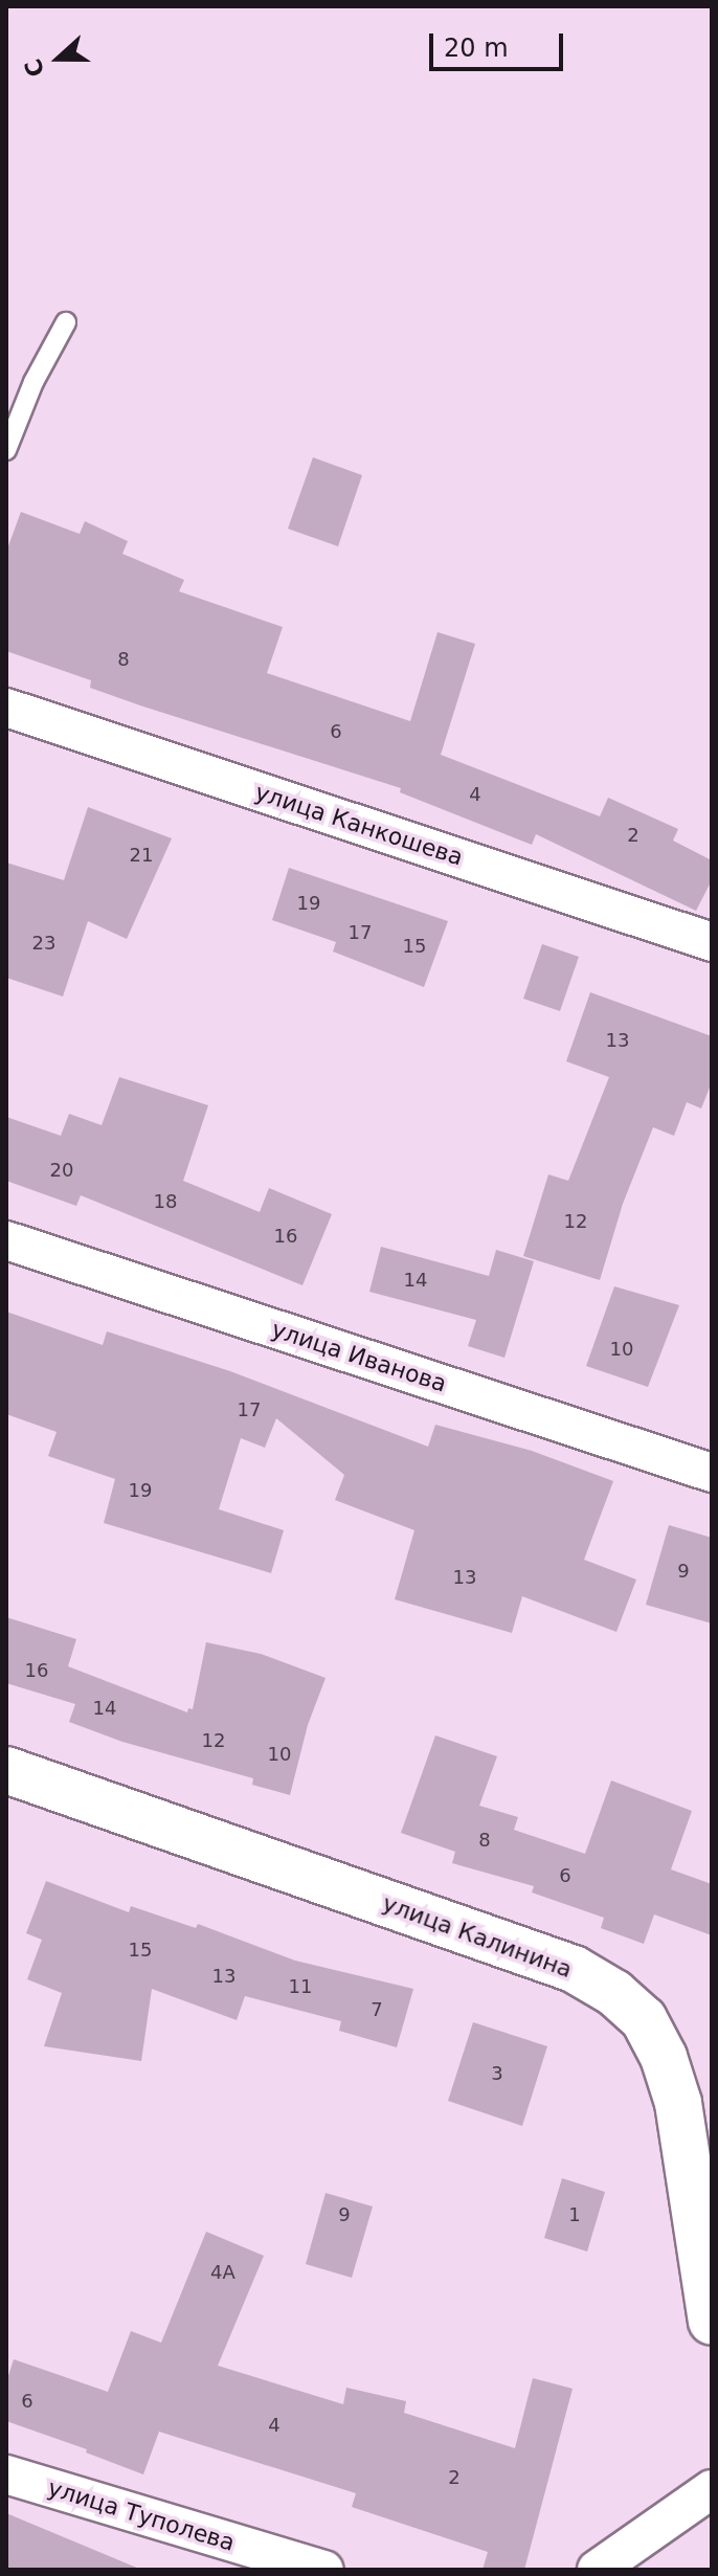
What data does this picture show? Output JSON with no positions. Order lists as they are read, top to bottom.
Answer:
{
  "streets": {
    "street": [
      "улица Канкошева",
      "улица Иванова",
      "улица Калинина",
      "улица Туполева"
    ]
  },
  "house_numbers": [
    "8",
    "6",
    "4",
    "2",
    "21",
    "19",
    "17",
    "23",
    "15",
    "13",
    "20",
    "18",
    "12",
    "16",
    "14",
    "10",
    "17",
    "19",
    "9",
    "13",
    "16",
    "14",
    "12",
    "10",
    "8",
    "6",
    "15",
    "13",
    "11",
    "7",
    "3",
    "9",
    "1",
    "4А",
    "6",
    "4",
    "2"
  ],
  "scale_bar": "20 m",
  "north": "left"
}
